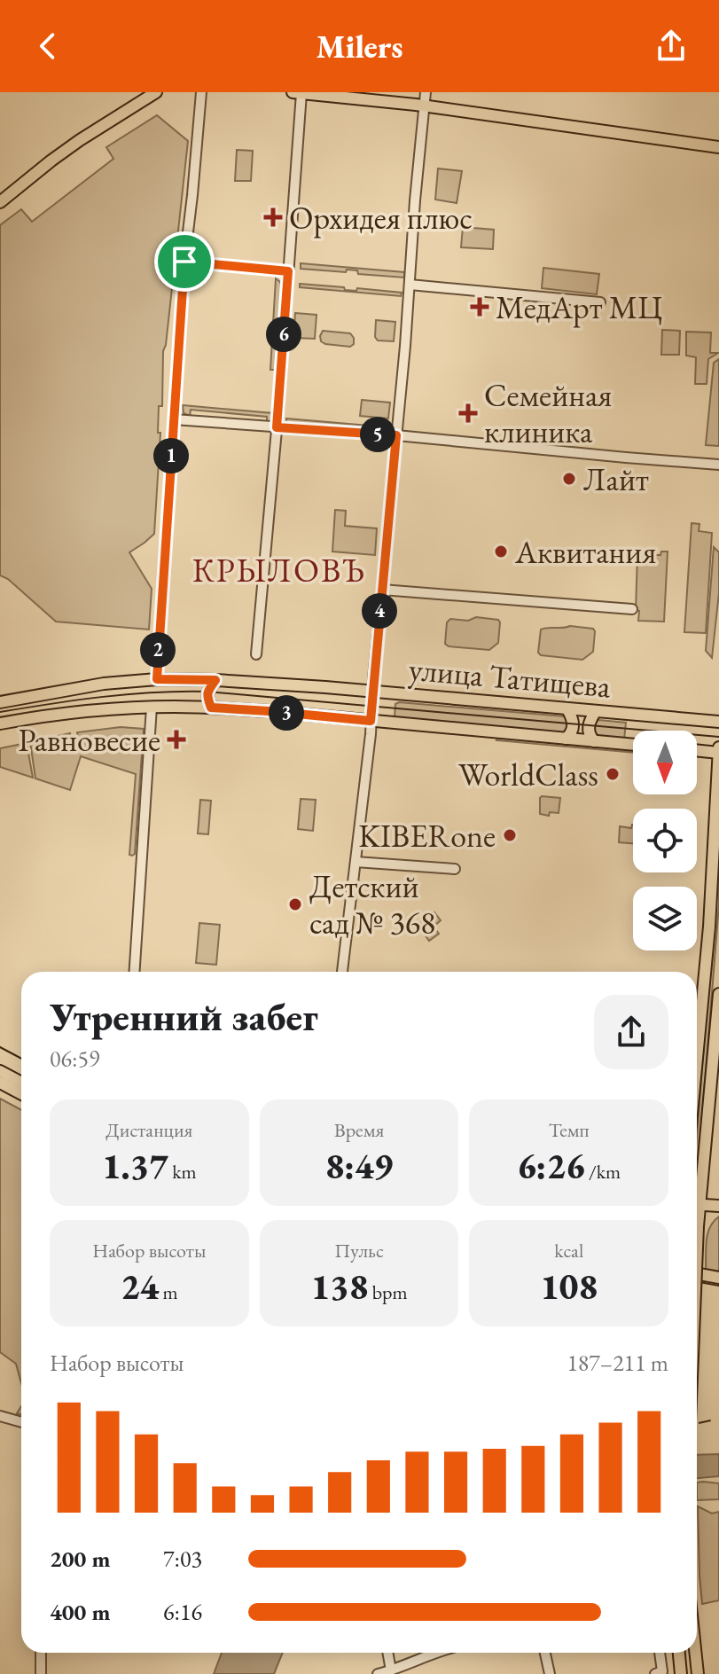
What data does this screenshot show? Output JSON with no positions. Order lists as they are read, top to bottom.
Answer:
{
  "streets": {
    "main road": ["улица Татищева"]
  },
  "districts": ["КРЫЛОВЪ"],
  "places": {
    "health": [
      "Орхидея плюс",
      "МедАрт МЦ",
      "Семейная клиника",
      "Равновесие"
    ],
    "other": [
      "Лайт",
      "Аквитания",
      "WorldClass",
      "KIBERone",
      "Детский сад № 368"
    ]
  },
  "north": "bottom",
  "page": {
    "header": "Milers",
    "pins": [
      "6",
      "5",
      "1",
      "4",
      "2",
      "3"
    ],
    "heading": ["Утренний забег", "06:59"],
    "stats": [
      ["Дистанция", "1.37 km"],
      ["Время", "8:49"],
      ["Темп", "6:26 /km"],
      ["Набор высоты", "24 m"],
      ["Пульс", "138 bpm"],
      ["kcal", "108"]
    ],
    "chart": ["Набор высоты", "187–211 m"],
    "list": [
      {
        "name": "200 m",
        "note": "7:03"
      },
      {
        "name": "400 m",
        "note": "6:16"
      }
    ]
  }
}
